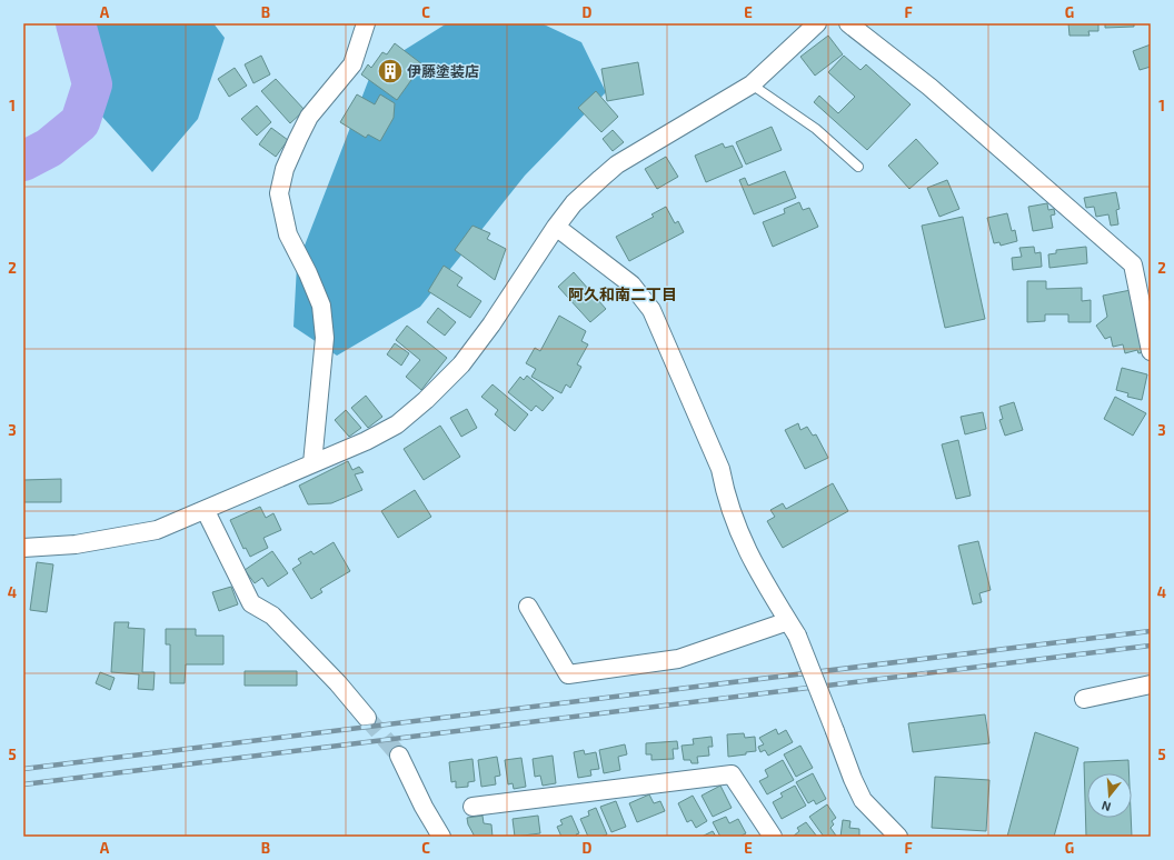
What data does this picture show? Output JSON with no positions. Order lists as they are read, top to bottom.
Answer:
{
  "districts": ["阿久和南二丁目"],
  "places": {
    "building": ["伊藤塗装店"]
  },
  "north": "bottom",
  "grid": {
    "columns": [
      "A",
      "B",
      "C",
      "D",
      "E",
      "F",
      "G"
    ],
    "rows": [
      "1",
      "2",
      "3",
      "4",
      "5"
    ]
  }
}
